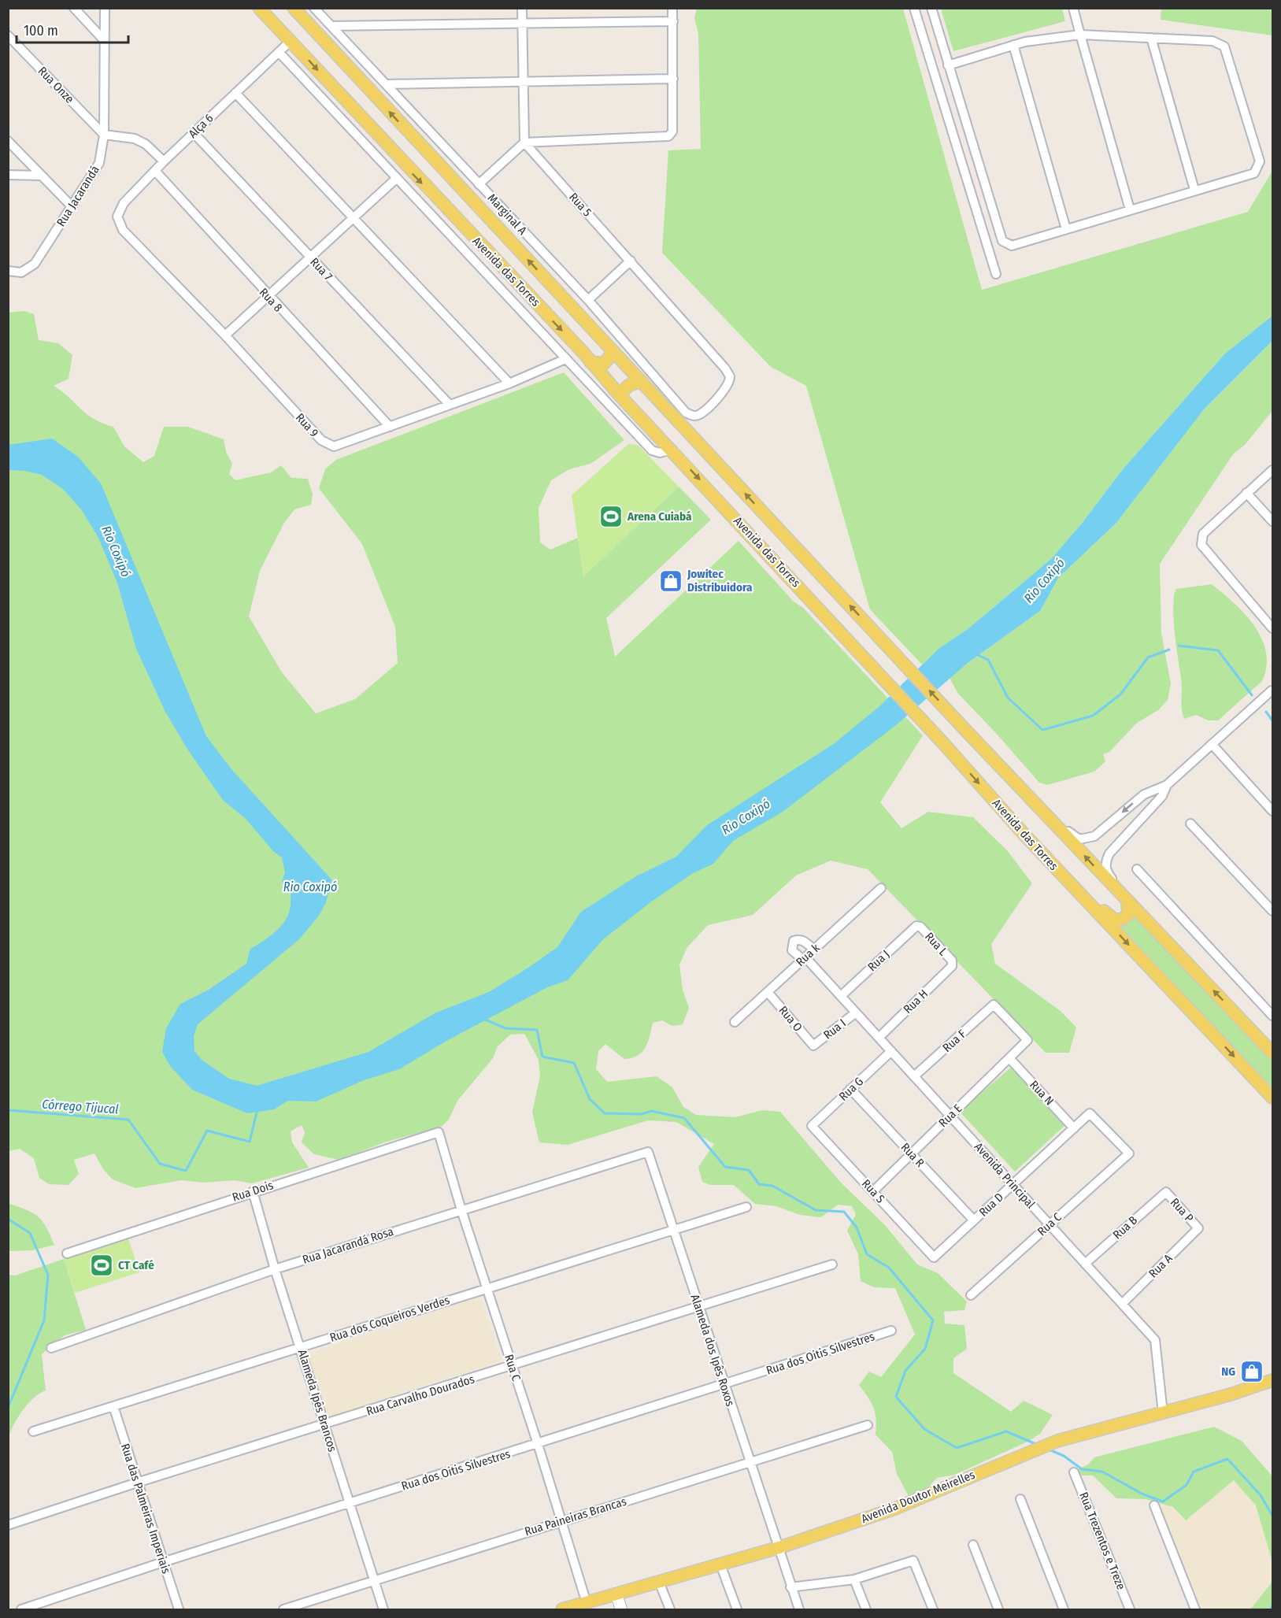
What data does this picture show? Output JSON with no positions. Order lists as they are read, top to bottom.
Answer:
{
  "streets": {
    "main road": ["Avenida das Torres", "Avenida Doutor Meirelles"],
    "street": [
      "Rua Onze",
      "Alça 6",
      "Rua Jacarandá",
      "Rua 5",
      "Marginal A",
      "Rua 7",
      "Rua 8",
      "Rua 9",
      "Rua L",
      "Rua k",
      "Rua J",
      "Rua H",
      "Rua O",
      "Rua I",
      "Rua F",
      "Rua G",
      "Rua N",
      "Rua E",
      "Rua R",
      "Avenida Principal",
      "Rua Dois",
      "Rua S",
      "Rua D",
      "Rua P",
      "Rua C",
      "Rua B",
      "Rua Jacarandá Rosa",
      "Rua A",
      "Rua dos Coqueiros Verdes",
      "Alameda dos Ipês Roxos",
      "Rua dos Oitis Silvestres",
      "Rua Carvalho Dourados",
      "Alameda Ipês Brancos",
      "Rua das Palmeiras Imperiais",
      "Rua Paineiras Brancas",
      "Rua Trezentos e Treze"
    ]
  },
  "crossings": [
    ["Rua Onze", "Rua Jacarandá"],
    ["Alça 6", "Rua 7"],
    ["Alça 6", "Avenida das Torres"],
    ["Alça 6", "Rua 8"],
    ["Alça 6", "Rua 9"],
    ["Rua 5", "Marginal A"],
    ["Rua 7", "Rua 9"],
    ["Rua 8", "Rua 9"],
    ["Rua L", "Rua J"],
    ["Rua L", "Rua H"],
    ["Rua k", "Rua O"],
    ["Rua k", "Avenida Principal"],
    ["Rua J", "Avenida Principal"],
    ["Rua H", "Avenida Principal"],
    ["Rua O", "Rua I"],
    ["Rua I", "Avenida Principal"],
    ["Rua F", "Rua E"],
    ["Rua F", "Avenida Principal"],
    ["Rua G", "Rua R"],
    ["Rua G", "Avenida Principal"],
    ["Rua G", "Rua S"],
    ["Rua N", "Rua E"],
    ["Rua N", "Rua D"],
    ["Rua E", "Rua R"],
    ["Rua E", "Avenida Principal"],
    ["Rua E", "Rua S"],
    ["Rua R", "Rua D"],
    ["Avenida Principal", "Rua D"],
    ["Avenida Principal", "Rua C"],
    ["Avenida Principal", "Rua B"],
    ["Avenida Principal", "Rua A"],
    ["Avenida Principal", "Avenida Doutor Meirelles"],
    ["Rua Dois", "Rua C"],
    ["Rua Dois", "Alameda Ipês Brancos"],
    ["Rua S", "Rua D"],
    ["Rua D", "Rua C"],
    ["Rua P", "Rua B"],
    ["Rua P", "Rua A"],
    ["Rua C", "Rua Jacarandá Rosa"],
    ["Rua C", "Rua dos Coqueiros Verdes"],
    ["Rua C", "Rua dos Oitis Silvestres"],
    ["Rua C", "Rua Carvalho Dourados"],
    ["Rua C", "Avenida Doutor Meirelles"],
    ["Rua C", "Rua Paineiras Brancas"],
    ["Rua Jacarandá Rosa", "Alameda dos Ipês Roxos"],
    ["Rua Jacarandá Rosa", "Alameda Ipês Brancos"],
    ["Rua dos Coqueiros Verdes", "Alameda dos Ipês Roxos"],
    ["Rua dos Coqueiros Verdes", "Alameda Ipês Brancos"],
    ["Rua dos Coqueiros Verdes", "Rua das Palmeiras Imperiais"],
    ["Alameda dos Ipês Roxos", "Rua dos Oitis Silvestres"],
    ["Alameda dos Ipês Roxos", "Rua Carvalho Dourados"],
    ["Alameda dos Ipês Roxos", "Avenida Doutor Meirelles"],
    ["Alameda dos Ipês Roxos", "Rua Paineiras Brancas"],
    ["Rua dos Oitis Silvestres", "Alameda Ipês Brancos"],
    ["Rua dos Oitis Silvestres", "Rua das Palmeiras Imperiais"],
    ["Rua Carvalho Dourados", "Alameda Ipês Brancos"],
    ["Rua Carvalho Dourados", "Rua das Palmeiras Imperiais"],
    ["Alameda Ipês Brancos", "Rua Paineiras Brancas"]
  ],
  "water": ["Rio Coxipó", "Córrego Tijucal"],
  "places": {
    "sports": ["Arena Cuiabá", "CT Café"],
    "shop": ["Jowitec Distribuidora", "NG"]
  },
  "scale_bar": "100 m"
}
